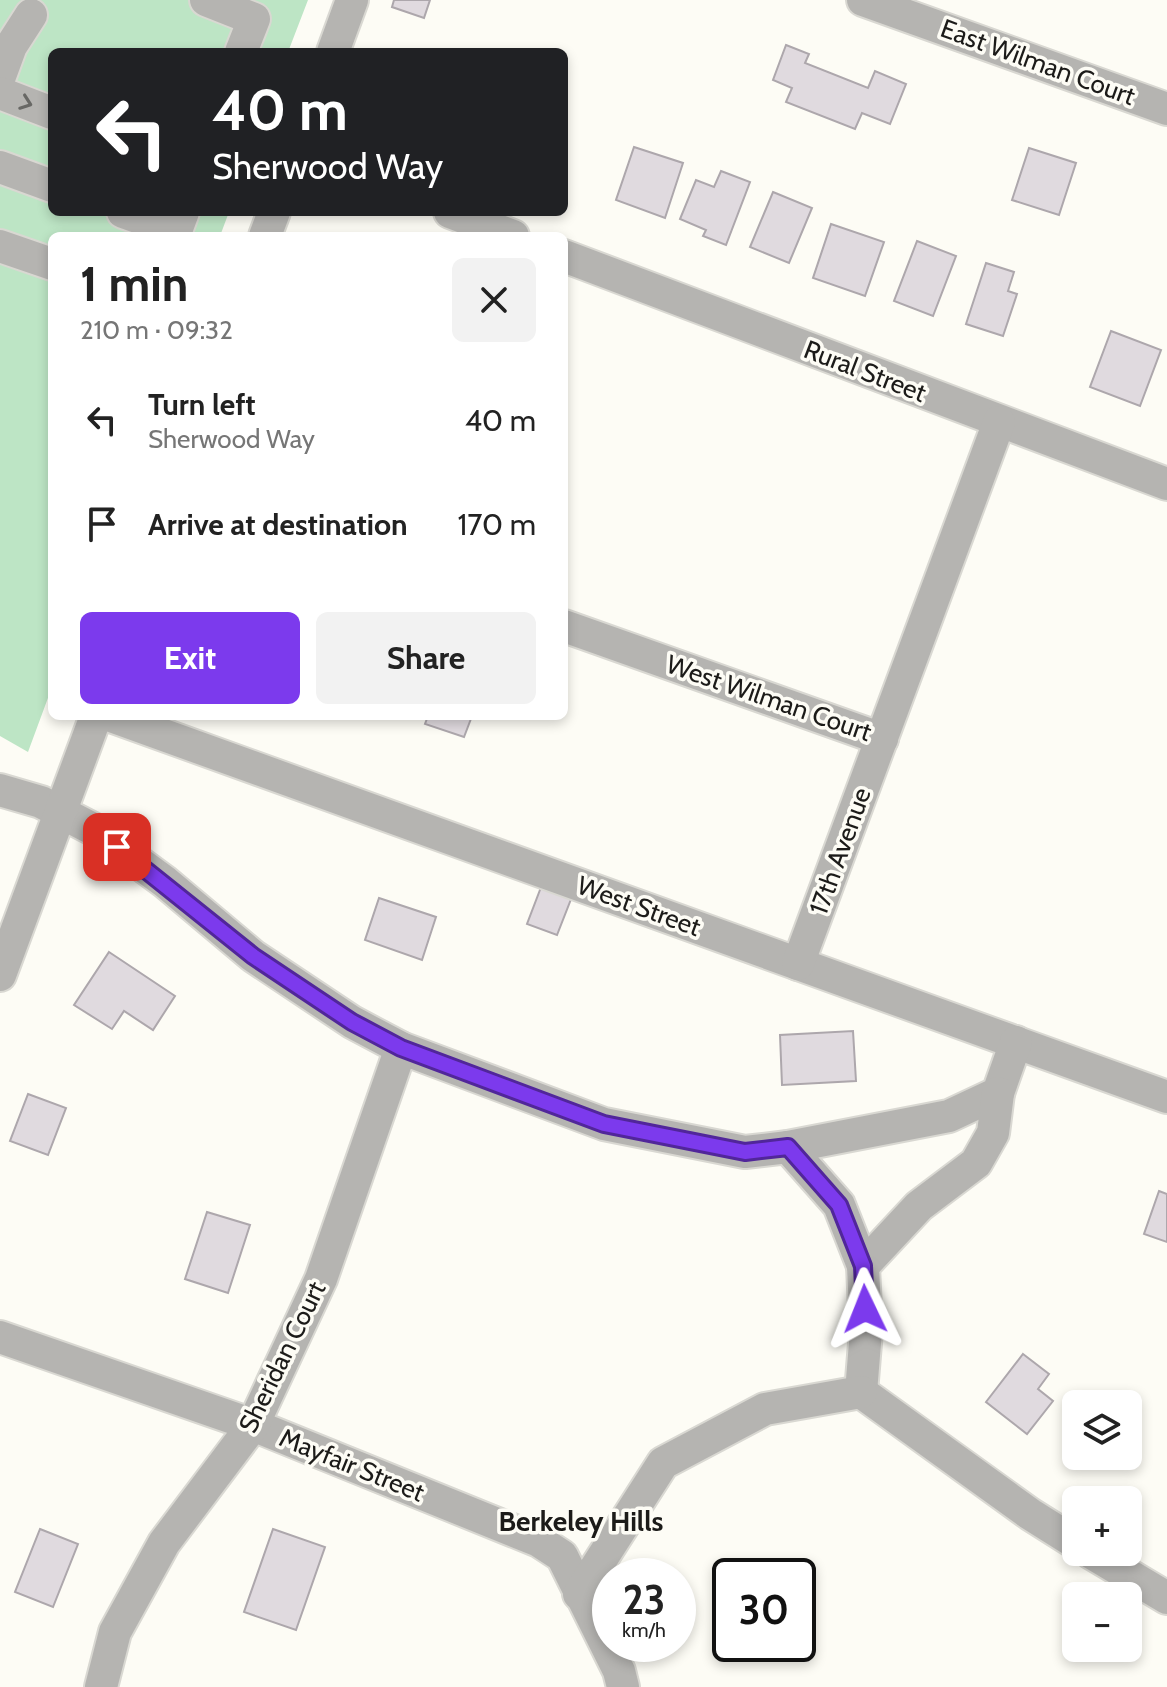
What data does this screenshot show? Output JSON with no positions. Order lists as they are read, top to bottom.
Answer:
{
  "streets": {
    "street": [
      "East Wilman Court",
      "Rural Street",
      "West Wilman Court",
      "17th Avenue",
      "West Street",
      "Sheridan Court",
      "Mayfair Street"
    ]
  },
  "crossings": [
    ["Rural Street", "West Wilman Court"],
    ["West Wilman Court", "17th Avenue"],
    ["17th Avenue", "West Street"],
    ["Sheridan Court", "Mayfair Street"]
  ],
  "districts": ["Berkeley Hills"],
  "page": {
    "turn": ["40 m", "Sherwood Way"],
    "heading": ["1 min", "210 m · 09:32"],
    "list": [
      {
        "name": "Turn left",
        "note": "Sherwood Way",
        "value": "40 m"
      },
      {
        "name": "Arrive at destination",
        "value": "170 m"
      }
    ],
    "buttons": ["Exit", "Share"],
    "map_buttons": ["+", "−"],
    "speed": "23 km/h",
    "limit": "30"
  }
}
